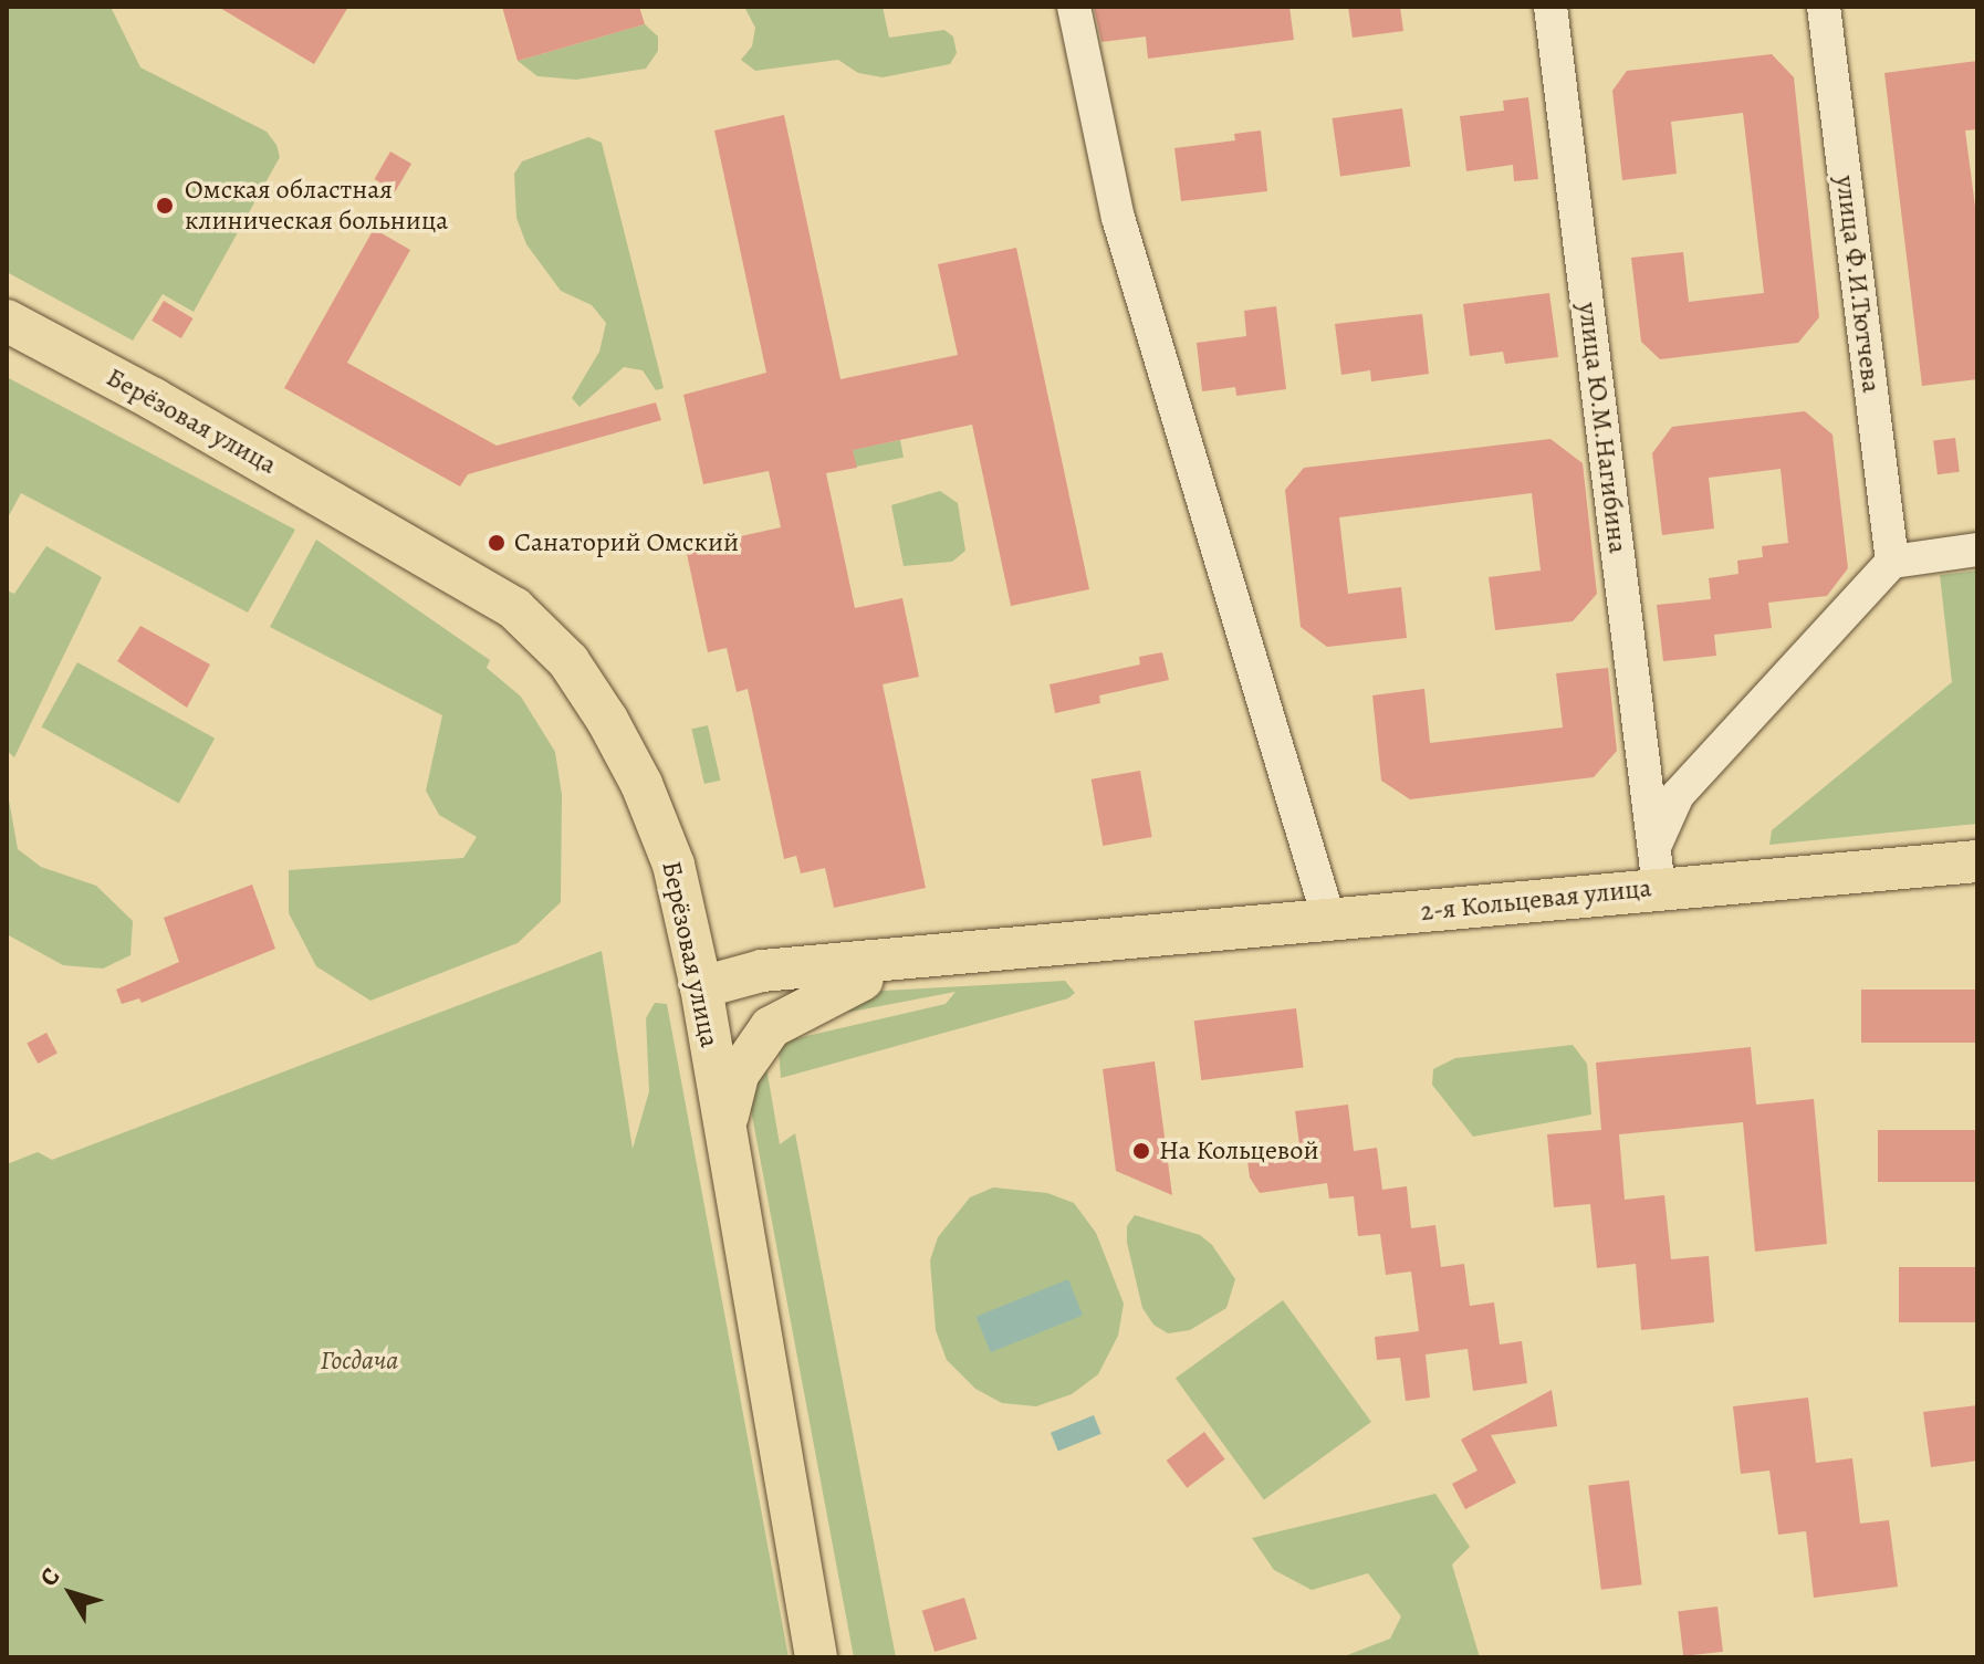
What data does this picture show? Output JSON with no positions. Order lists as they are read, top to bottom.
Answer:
{
  "streets": {
    "main road": ["Берёзовая улица", "2-я Кольцевая улица"],
    "street": ["улица Ф.И.Тютчева", "улица Ю.М.Нагибина"]
  },
  "crossings": [
    ["Берёзовая улица", "2-я Кольцевая улица"],
    ["улица Ю.М.Нагибина", "2-я Кольцевая улица"]
  ],
  "parks": ["Госдача"],
  "places": ["Омская областная клиническая больница", "Санаторий Омский", "На Кольцевой"],
  "north": "top left"
}
